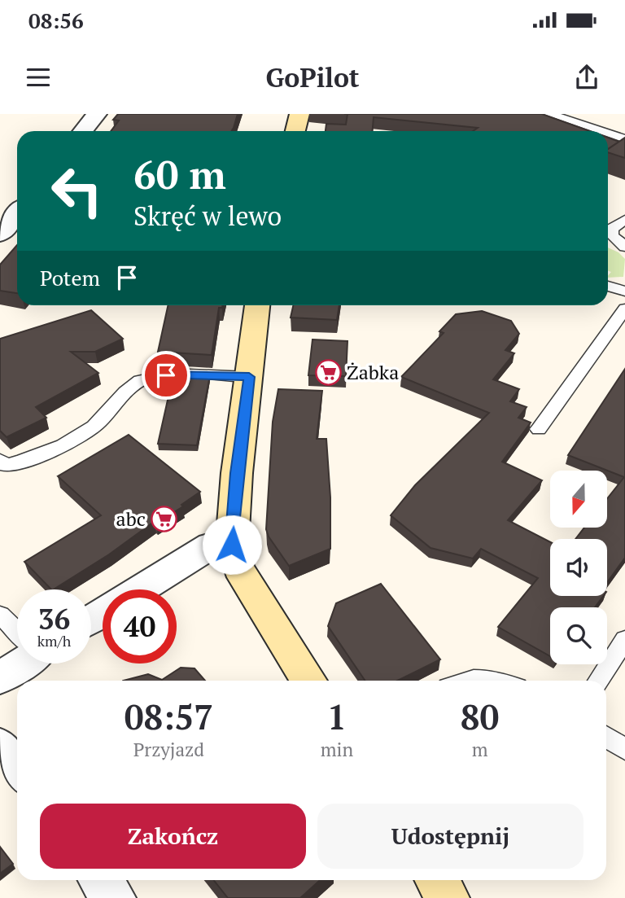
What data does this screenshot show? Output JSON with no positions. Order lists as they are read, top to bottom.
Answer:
{
  "places": {
    "supermarket": ["Żabka", "abc"]
  },
  "north": "bottom",
  "page": {
    "status": "08:56",
    "header": "GoPilot",
    "turn": ["60 m", "Skręć w lewo"],
    "then": "Potem",
    "speed": "36 km/h",
    "limit": "40",
    "eta": [
      "08:57",
      "Przyjazd",
      "1",
      "min",
      "80",
      "m"
    ],
    "buttons": ["Zakończ", "Udostępnij"]
  }
}
